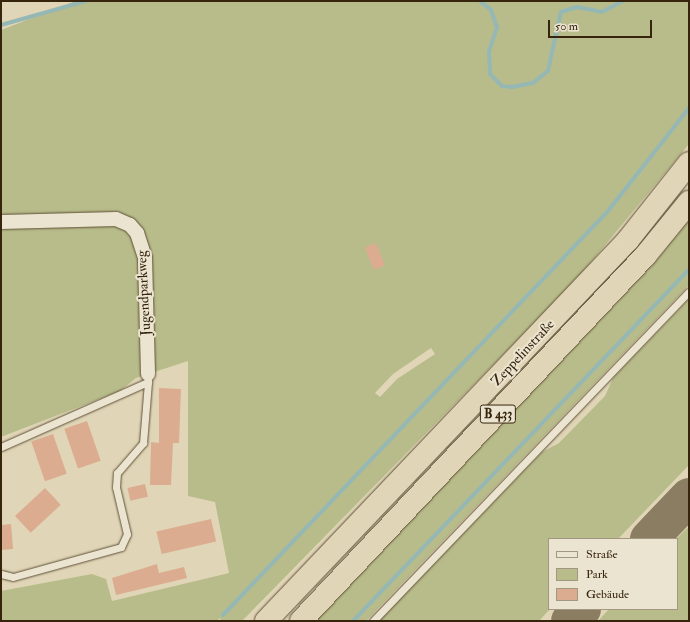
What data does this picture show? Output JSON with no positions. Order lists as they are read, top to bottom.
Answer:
{
  "streets": {
    "highway": ["Zeppelinstraße", "B 433"],
    "street": ["Jugendparkweg"]
  },
  "legend": ["Straße", "Park", "Gebäude"],
  "scale_bar": "50 m"
}
